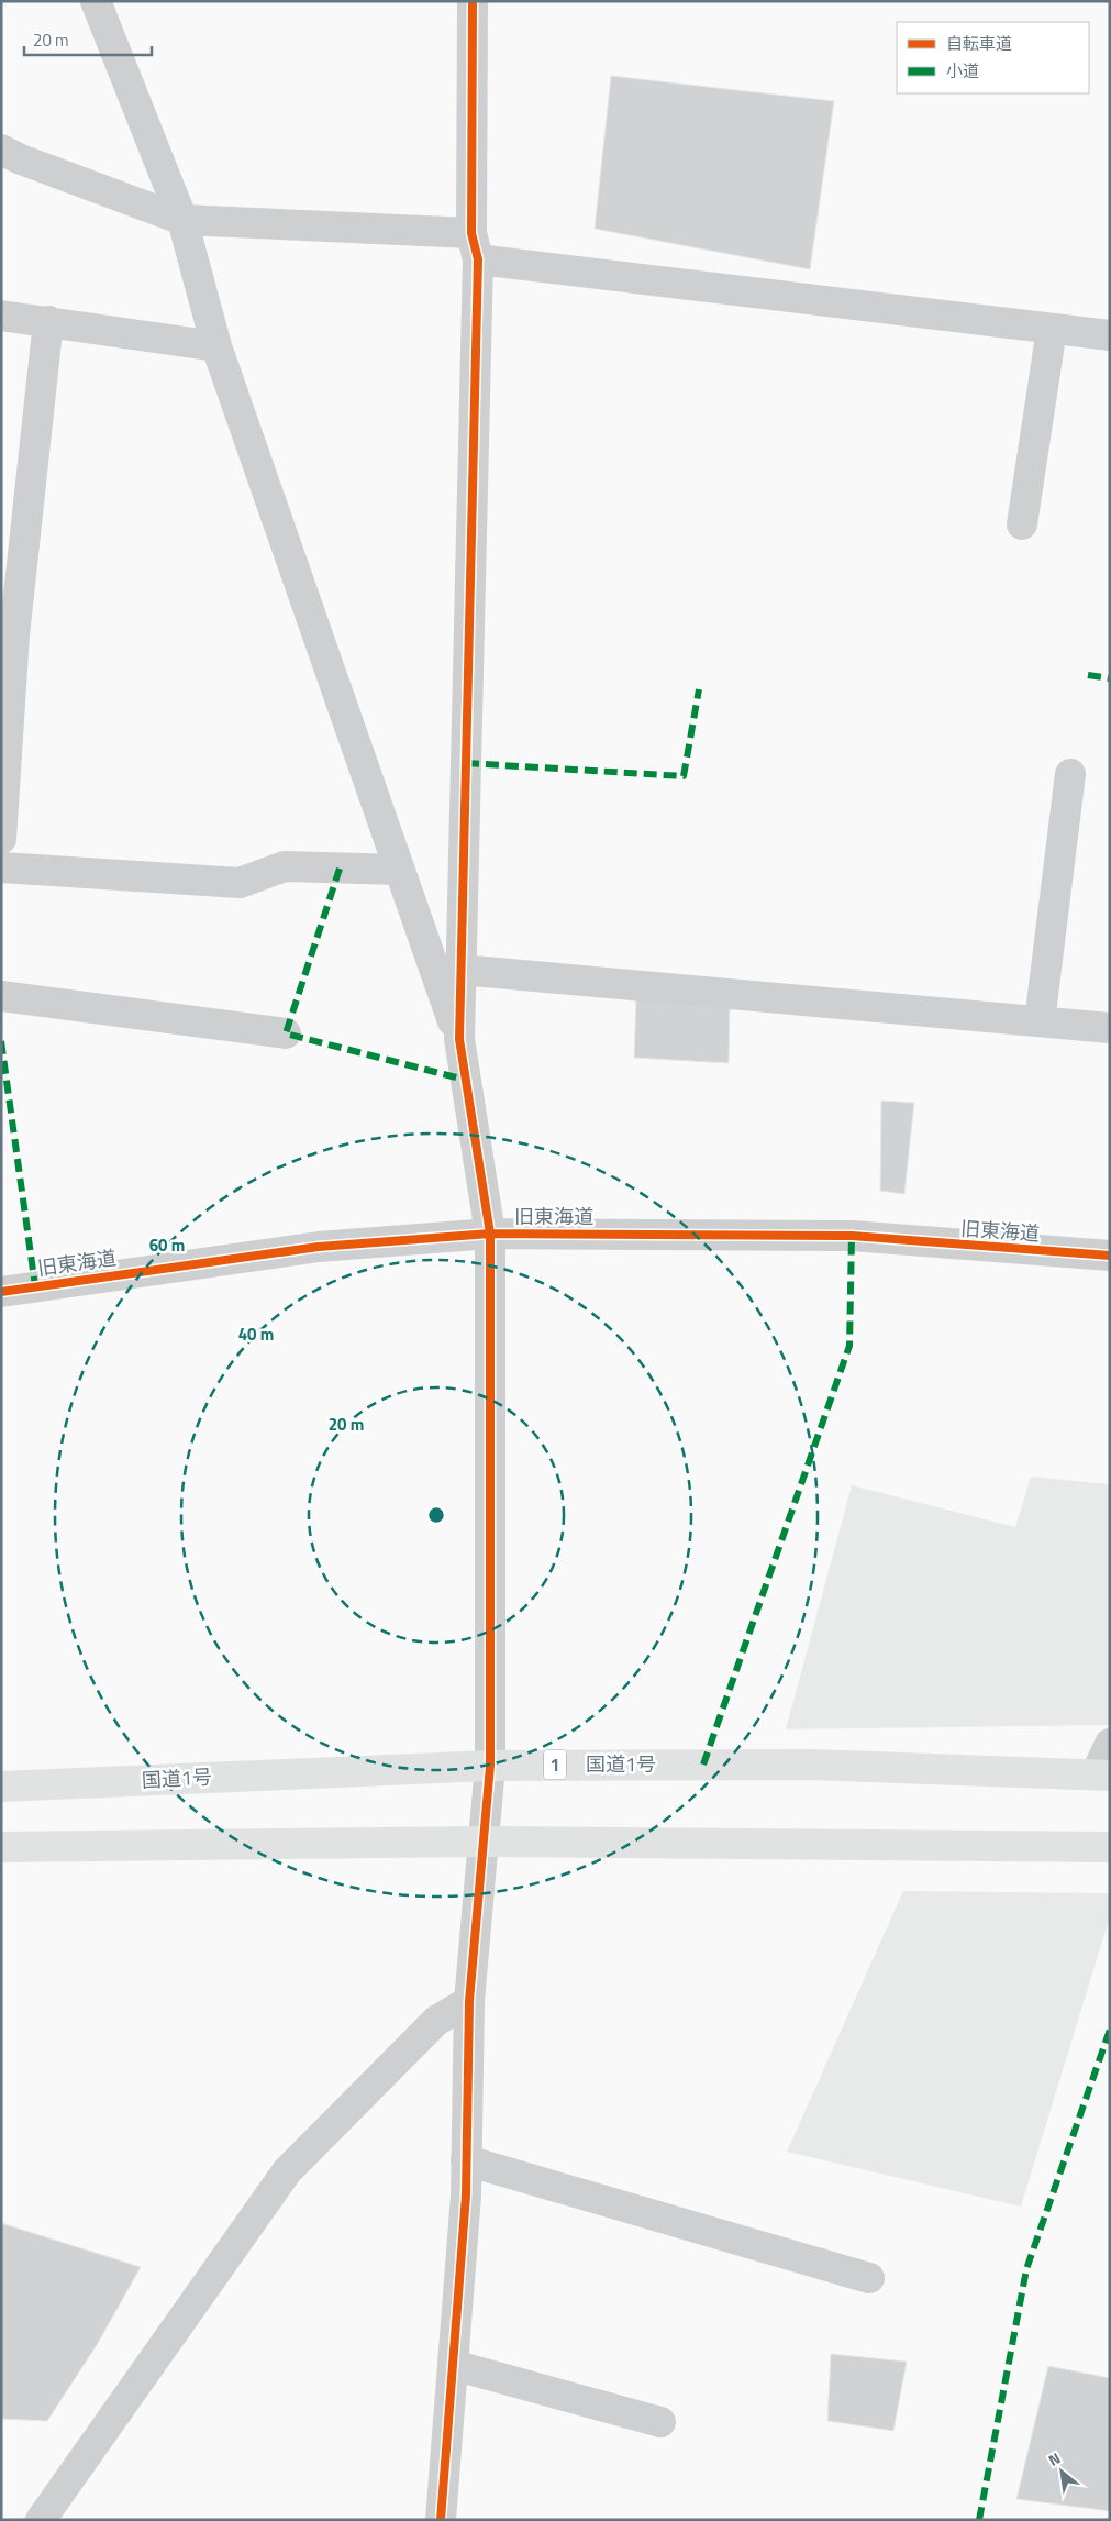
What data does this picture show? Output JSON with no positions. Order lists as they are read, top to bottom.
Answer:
{
  "streets": {
    "highway": ["1", "国道1号"],
    "street": ["旧東海道"]
  },
  "legend": ["自転車道", "小道"],
  "scale_bar": "20 m",
  "north": "top left",
  "rings": ["60 m", "40 m", "20 m"]
}
